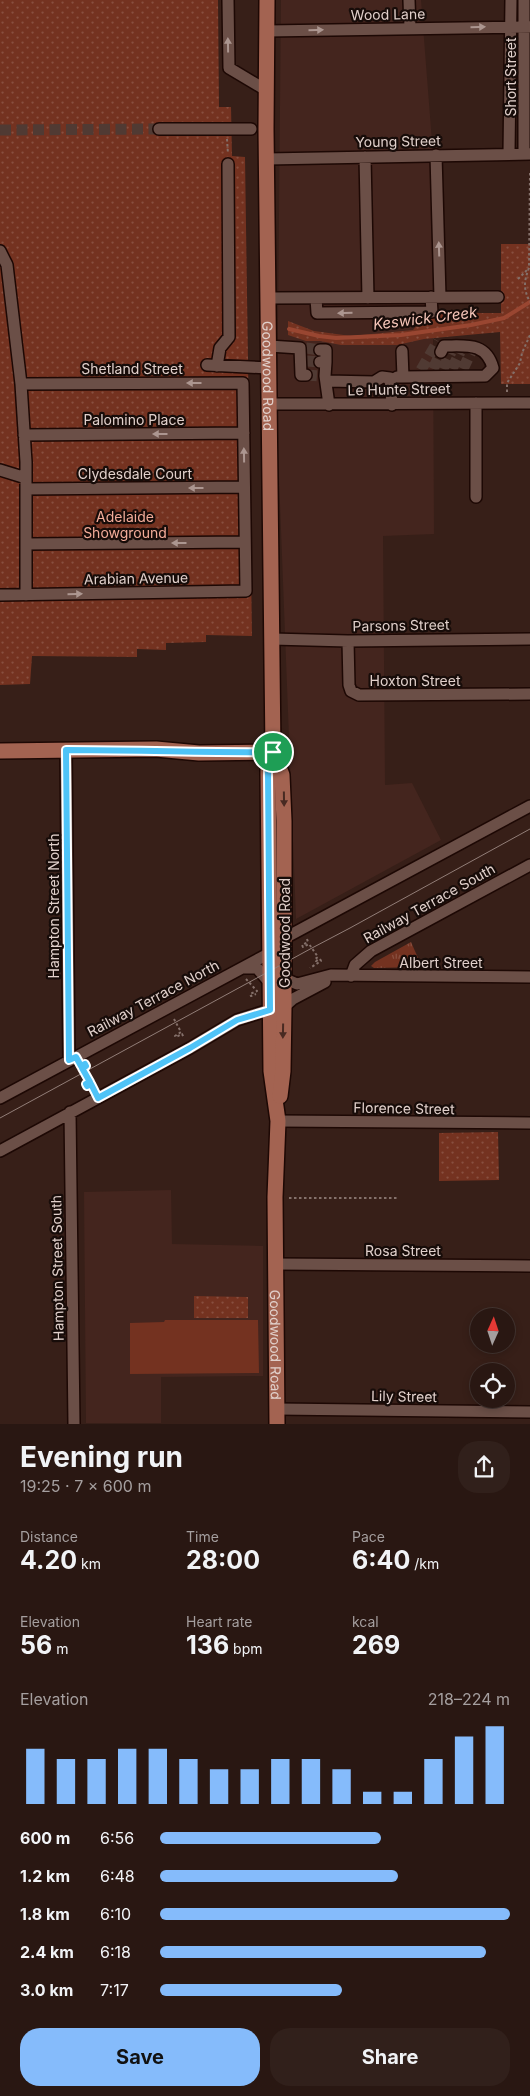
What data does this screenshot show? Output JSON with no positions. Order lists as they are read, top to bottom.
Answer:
{
  "streets": {
    "main road": ["Goodwood Road"],
    "street": [
      "Wood Lane",
      "Short Street",
      "Young Street",
      "Shetland Street",
      "Le Hunte Street",
      "Palomino Place",
      "Clydesdale Court",
      "Arabian Avenue",
      "Parsons Street",
      "Hoxton Street",
      "Railway Terrace South",
      "Hampton Street North",
      "Albert Street",
      "Railway Terrace North",
      "Florence Street",
      "Rosa Street",
      "Hampton Street South",
      "Lily Street"
    ]
  },
  "crossings": [
    ["Wood Lane", "Short Street"],
    ["Wood Lane", "Goodwood Road"],
    ["Short Street", "Young Street"],
    ["Young Street", "Goodwood Road"],
    ["Shetland Street", "Palomino Place"],
    ["Goodwood Road", "Le Hunte Street"],
    ["Goodwood Road", "Parsons Street"],
    ["Goodwood Road", "Albert Street"],
    ["Goodwood Road", "Railway Terrace North"],
    ["Goodwood Road", "Florence Street"],
    ["Goodwood Road", "Rosa Street"],
    ["Goodwood Road", "Lily Street"],
    ["Parsons Street", "Hoxton Street"],
    ["Railway Terrace South", "Albert Street"],
    ["Hampton Street North", "Railway Terrace North"]
  ],
  "one_way": ["Wood Lane", "Shetland Street", "Palomino Place"],
  "water": ["Keswick Creek"],
  "parks": ["Adelaide Showground"],
  "north": "top",
  "page": {
    "heading": ["Evening run", "19:25 · 7 × 600 m"],
    "stats": [
      ["Distance", "4.20 km"],
      ["Time", "28:00"],
      ["Pace", "6:40 /km"],
      ["Elevation", "56 m"],
      ["Heart rate", "136 bpm"],
      ["kcal", "269"]
    ],
    "chart": ["Elevation", "218–224 m"],
    "list": [
      {
        "name": "600 m",
        "note": "6:56"
      },
      {
        "name": "1.2 km",
        "note": "6:48"
      },
      {
        "name": "1.8 km",
        "note": "6:10"
      },
      {
        "name": "2.4 km",
        "note": "6:18"
      },
      {
        "name": "3.0 km",
        "note": "7:17"
      }
    ],
    "buttons": ["Save", "Share"]
  }
}
